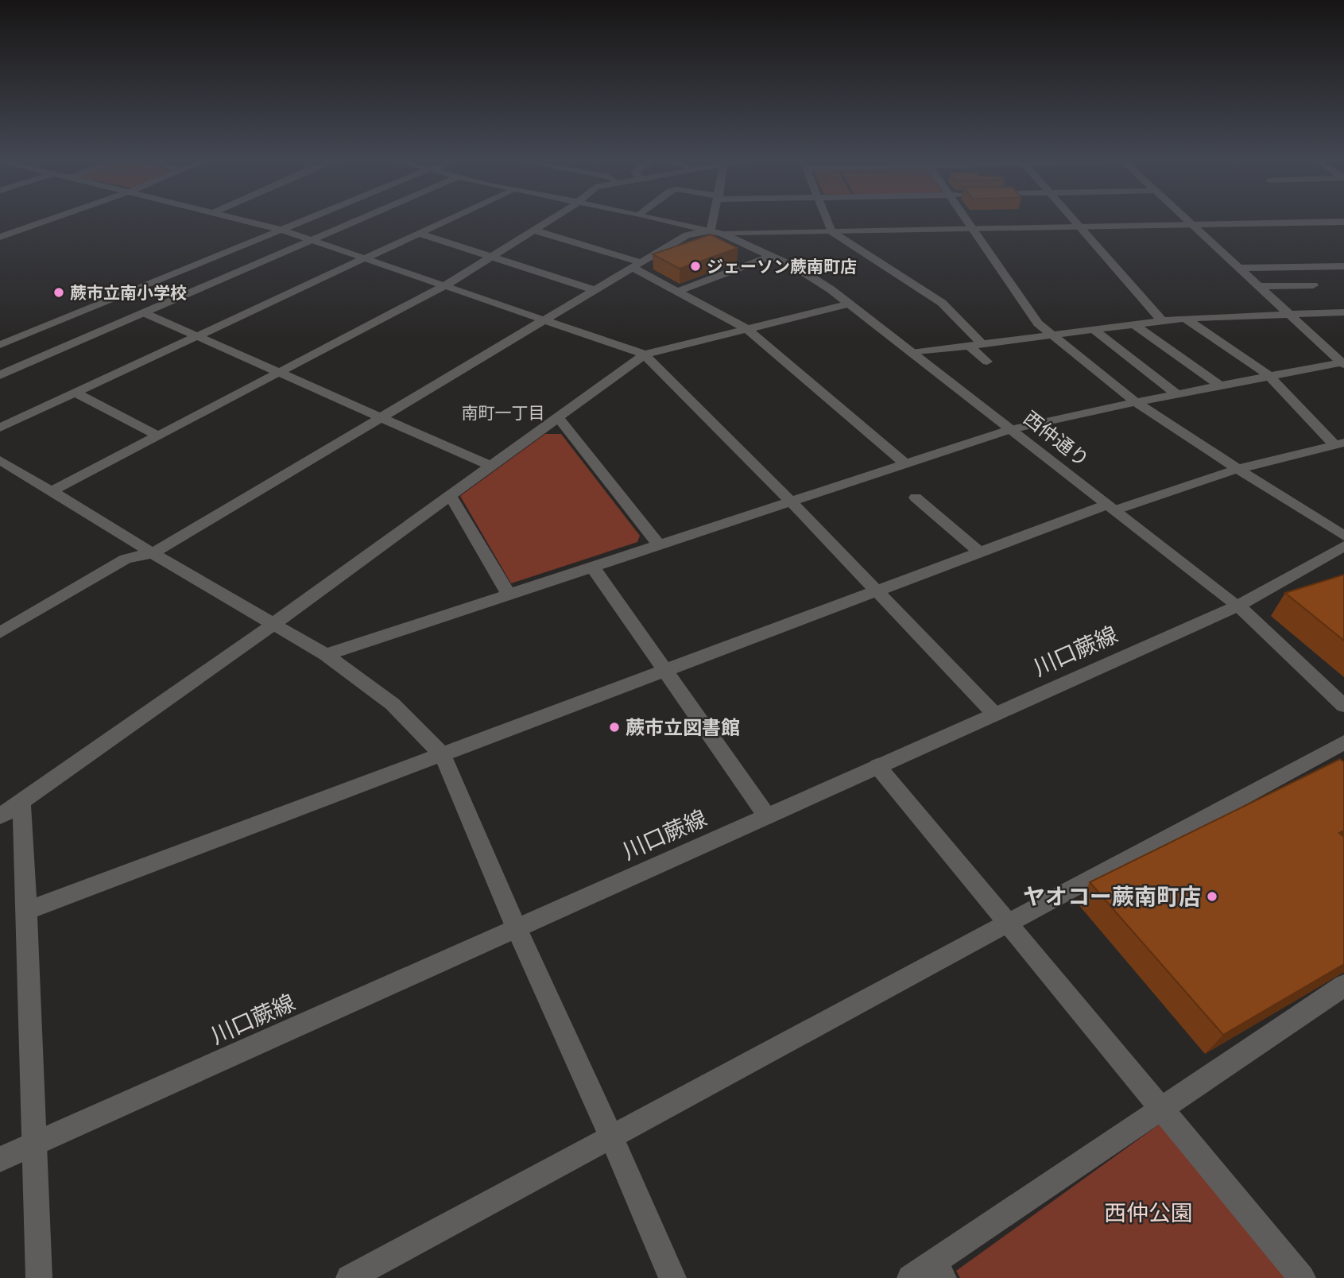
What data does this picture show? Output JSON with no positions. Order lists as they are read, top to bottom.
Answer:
{
  "streets": {
    "street": ["西仲通り", "川口蕨線"]
  },
  "crossings": [
    ["西仲通り", "川口蕨線"]
  ],
  "districts": ["南町一丁目"],
  "parks": ["西仲公園"],
  "places": [
    "ジェーソン蕨南町店",
    "蕨市立南小学校",
    "蕨市立図書館",
    "ヤオコー蕨南町店"
  ]
}
